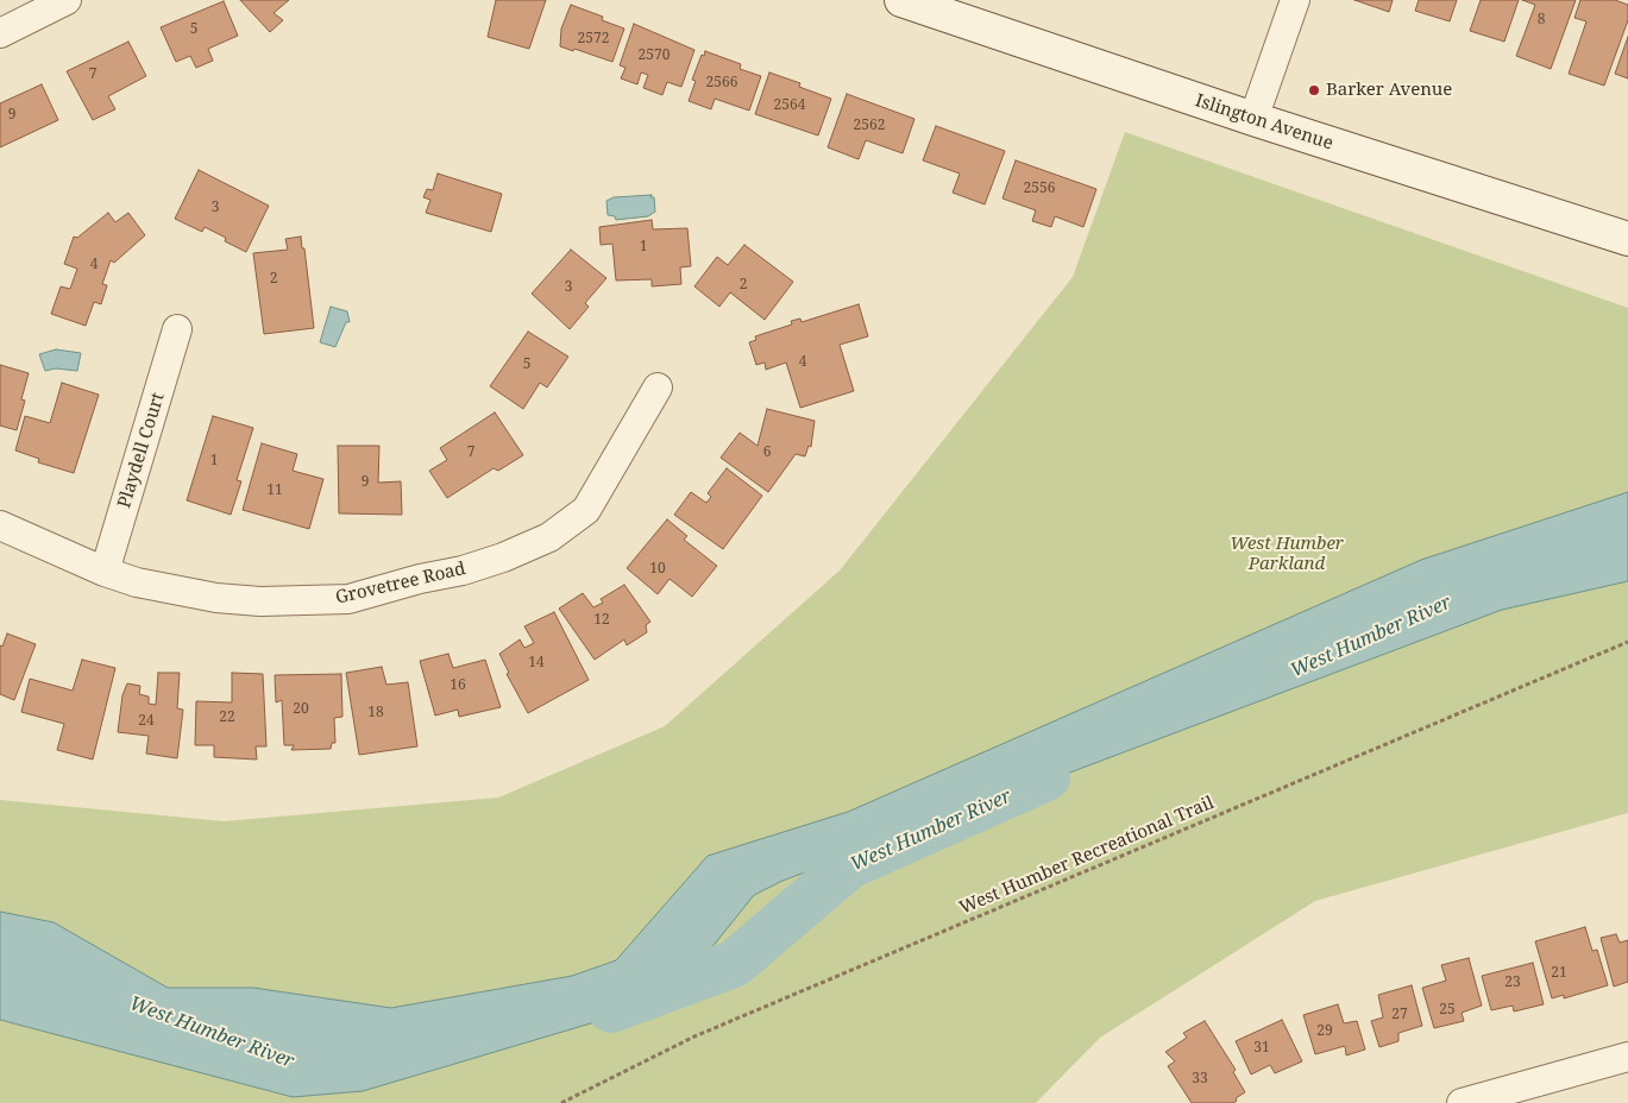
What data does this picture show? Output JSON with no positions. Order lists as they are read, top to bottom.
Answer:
{
  "streets": {
    "main road": ["Islington Avenue"],
    "street": ["Playdell Court", "Grovetree Road"],
    "path": ["West Humber Recreational Trail"]
  },
  "crossings": [
    ["Playdell Court", "Grovetree Road"]
  ],
  "water": ["West Humber River"],
  "parks": ["West Humber Parkland"],
  "places": ["Barker Avenue"],
  "house_numbers": [
    "8",
    "5",
    "2572",
    "2570",
    "7",
    "2566",
    "2564",
    "9",
    "2562",
    "2556",
    "3",
    "1",
    "4",
    "2",
    "2",
    "3",
    "4",
    "5",
    "7",
    "6",
    "1",
    "9",
    "11",
    "10",
    "12",
    "14",
    "16",
    "20",
    "18",
    "22",
    "24",
    "21",
    "23",
    "25",
    "27",
    "29",
    "31",
    "33"
  ]
}
